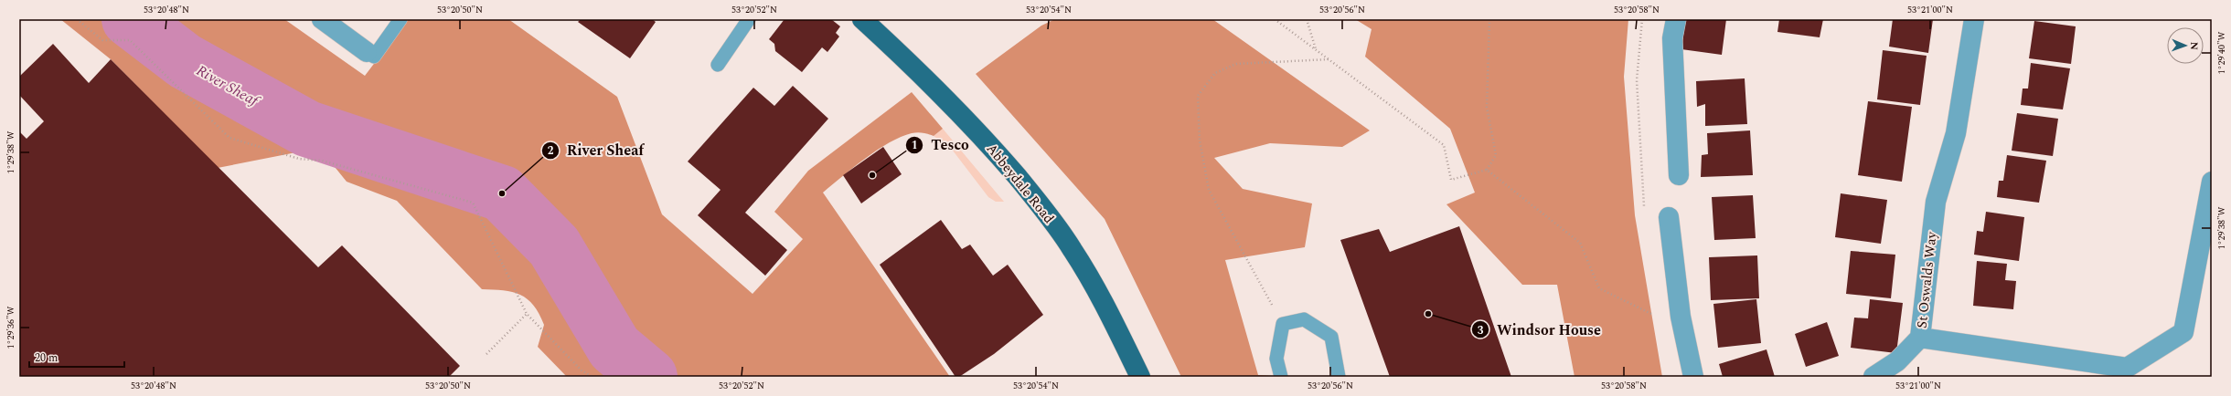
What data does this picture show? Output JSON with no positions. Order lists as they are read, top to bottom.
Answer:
{
  "streets": {
    "main road": ["Abbeydale Road"],
    "street": ["St Oswalds Way"]
  },
  "water": ["River Sheaf"],
  "places": ["Tesco", "River Sheaf", "Windsor House"],
  "scale_bar": "20 m",
  "north": "right",
  "coordinates": [
    "53°20'48\"N",
    "53°20'50\"N",
    "53°20'52\"N",
    "53°20'54\"N",
    "53°20'56\"N",
    "53°20'58\"N",
    "53°21'00\"N",
    "1°29'40\"W",
    "1°29'38\"W",
    "1°29'36\"W"
  ]
}
